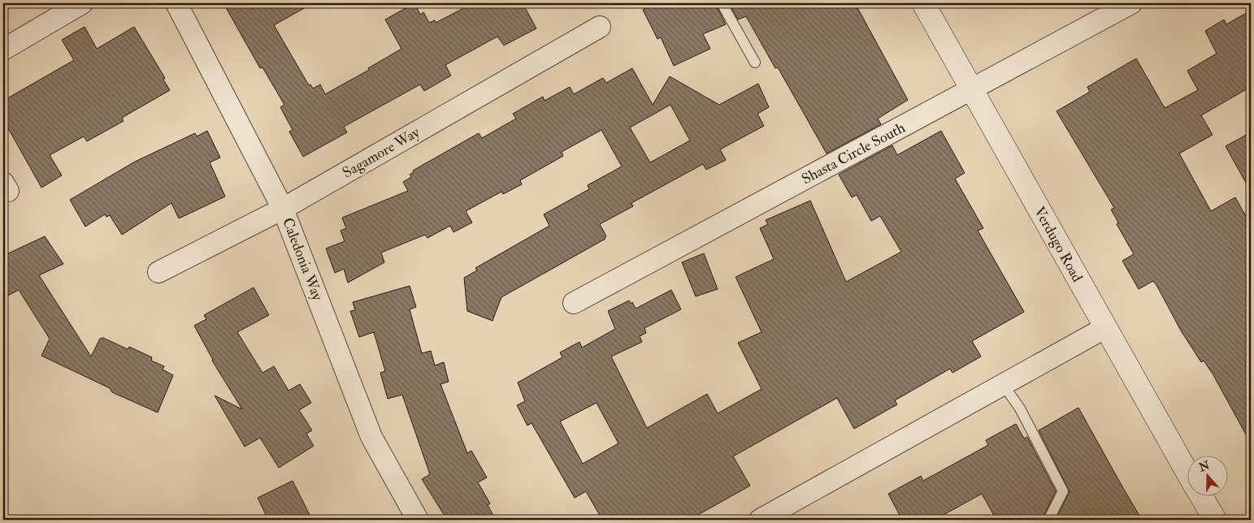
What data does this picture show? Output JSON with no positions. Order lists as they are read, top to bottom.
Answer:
{
  "streets": {
    "main road": ["Verdugo Road"],
    "street": ["Sagamore Way", "Shasta Circle South", "Caledonia Way"]
  },
  "crossings": [
    ["Sagamore Way", "Caledonia Way"],
    ["Shasta Circle South", "Verdugo Road"]
  ],
  "north": "top"
}
